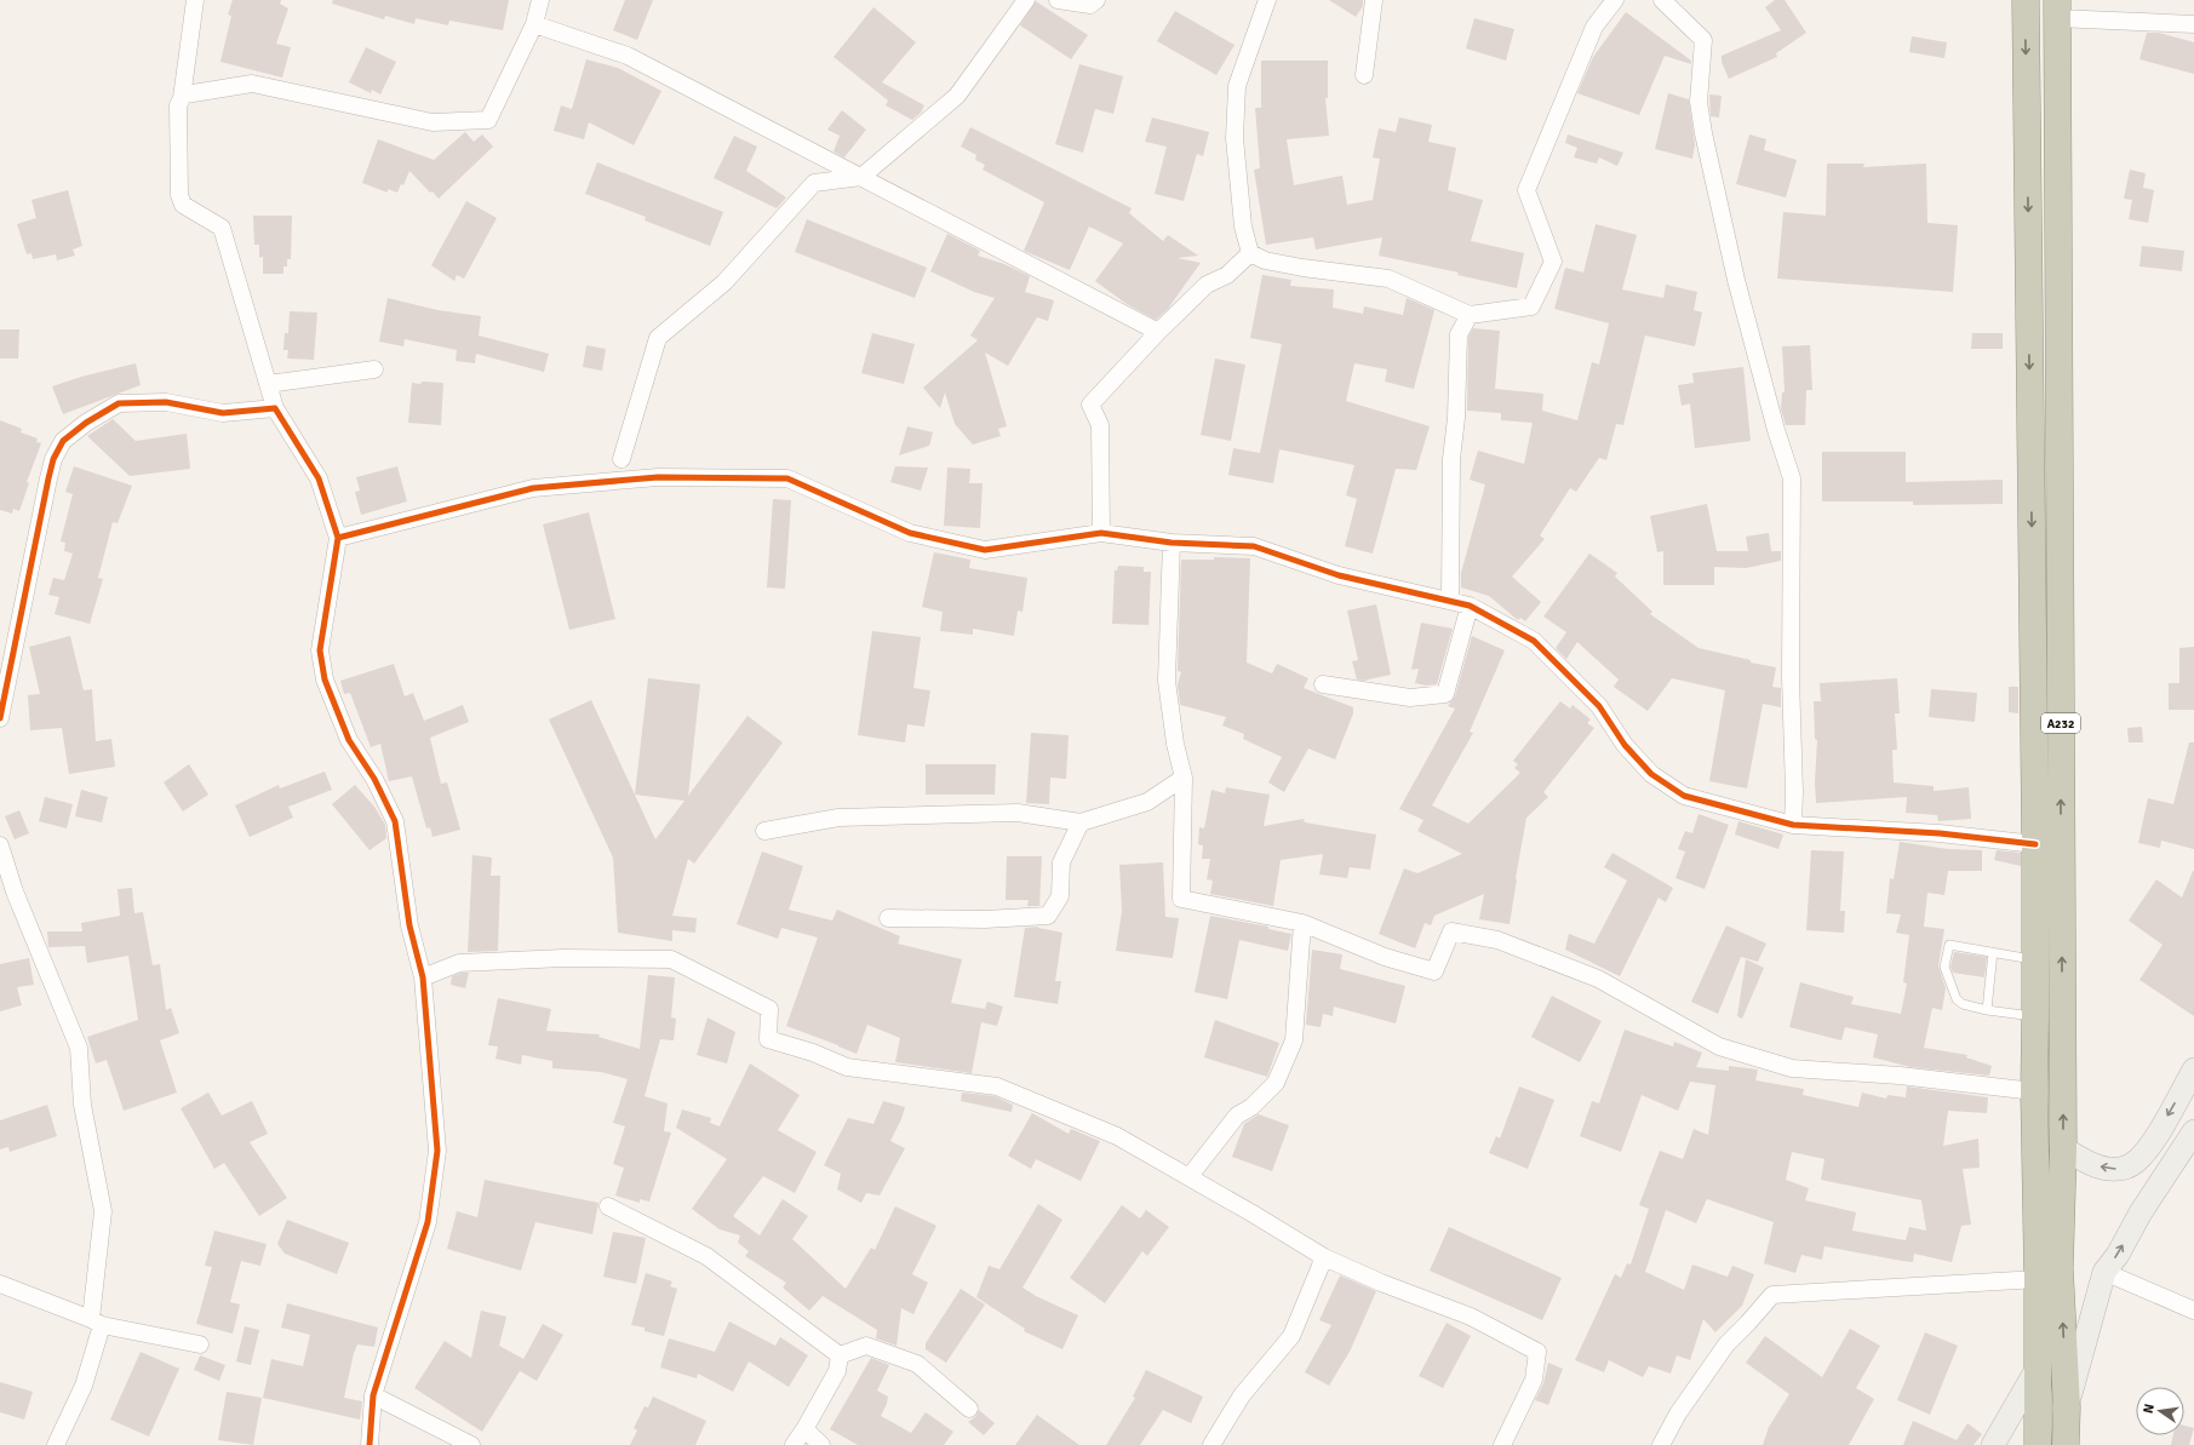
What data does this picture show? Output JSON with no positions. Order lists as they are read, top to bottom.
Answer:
{
  "streets": {
    "highway": ["A232"]
  },
  "north": "left"
}
